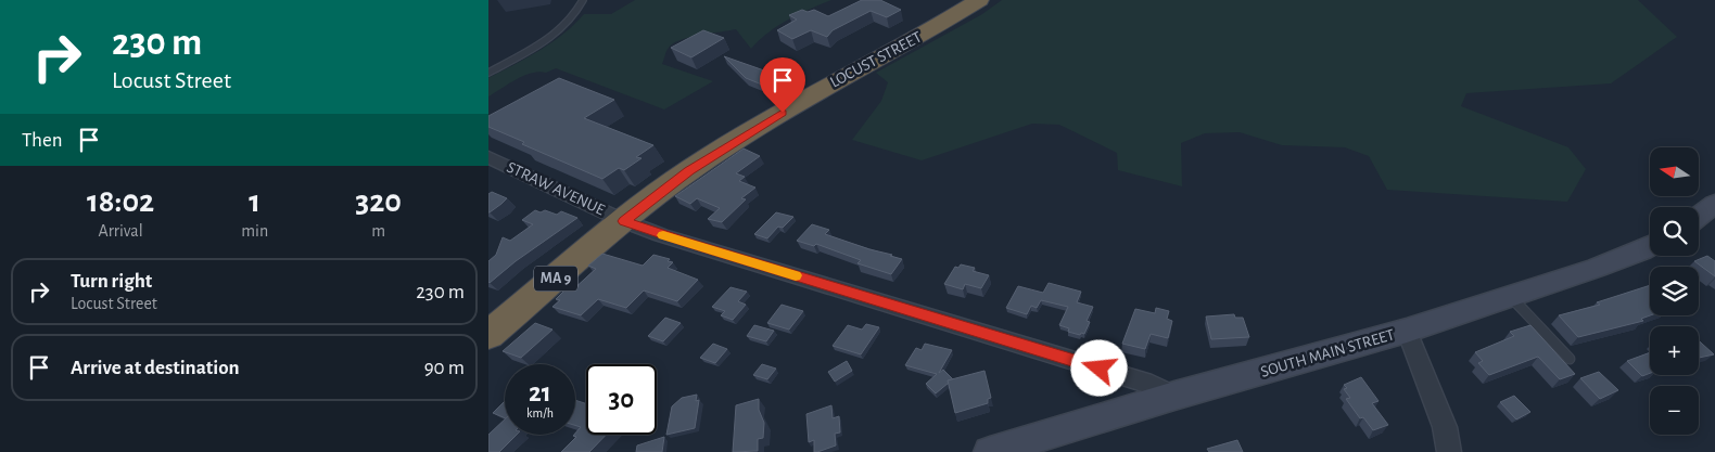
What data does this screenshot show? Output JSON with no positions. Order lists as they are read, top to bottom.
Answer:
{
  "streets": {
    "highway": ["LOCUST STREET", "MA 9"],
    "main road": ["SOUTH MAIN STREET"],
    "street": ["STRAW AVENUE"]
  },
  "crossings": [
    ["LOCUST STREET", "STRAW AVENUE"],
    ["STRAW AVENUE", "SOUTH MAIN STREET"]
  ],
  "north": "left",
  "page": {
    "turn": ["230 m", "Locust Street"],
    "then": "Then",
    "map_buttons": ["+", "−"],
    "eta": [
      "18:02",
      "Arrival",
      "1",
      "min",
      "320",
      "m"
    ],
    "list": [
      {
        "name": "Turn right",
        "note": "Locust Street",
        "value": "230 m"
      },
      {
        "name": "Arrive at destination",
        "value": "90 m"
      }
    ],
    "speed": "21 km/h",
    "limit": "30"
  }
}
